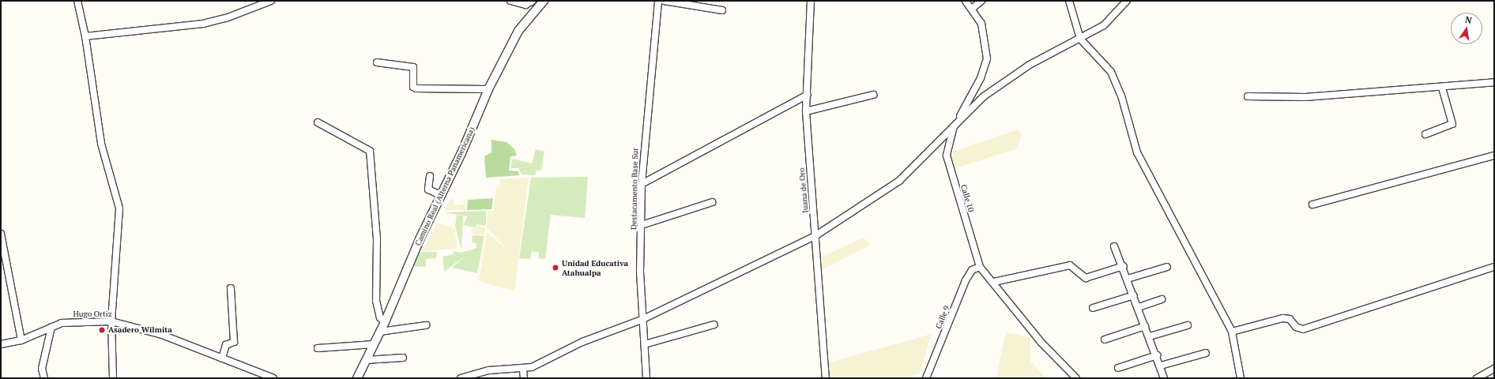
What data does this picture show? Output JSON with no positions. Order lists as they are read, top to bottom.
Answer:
{
  "streets": {
    "street": [
      "Camino Real (Alterna Panamericana)",
      "Destacamento Base Sur",
      "Juana de Oro",
      "Calle 10",
      "Hugo Ortiz",
      "Calle 9"
    ]
  },
  "crossings": [
    ["Calle 10", "Calle 9"]
  ],
  "places": ["Unidad Educativa Atahualpa", "Asadero Wilmita"],
  "north": "top"
}
